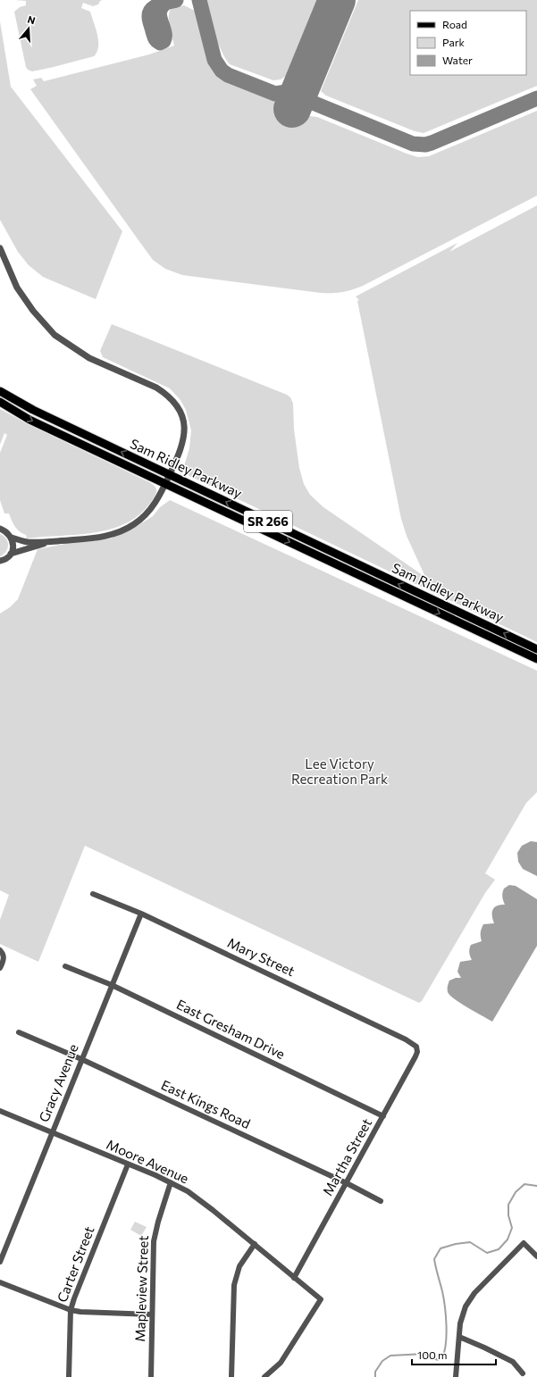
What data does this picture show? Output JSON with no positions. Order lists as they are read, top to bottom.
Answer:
{
  "streets": {
    "main road": ["Sam Ridley Parkway", "SR 266"],
    "street": [
      "Mary Street",
      "East Gresham Drive",
      "Gracy Avenue",
      "East Kings Road",
      "Martha Street",
      "Moore Avenue",
      "Carter Street",
      "Mapleview Street"
    ]
  },
  "crossings": [
    ["Mary Street", "Gracy Avenue"],
    ["Mary Street", "Martha Street"],
    ["East Gresham Drive", "Gracy Avenue"],
    ["East Gresham Drive", "Martha Street"],
    ["Gracy Avenue", "East Kings Road"],
    ["Gracy Avenue", "Moore Avenue"],
    ["East Kings Road", "Martha Street"],
    ["Martha Street", "Moore Avenue"],
    ["Moore Avenue", "Carter Street"],
    ["Moore Avenue", "Mapleview Street"]
  ],
  "parks": ["Lee Victory Recreation Park"],
  "legend": ["Road", "Park", "Water"],
  "scale_bar": "100 m",
  "north": "top"
}
